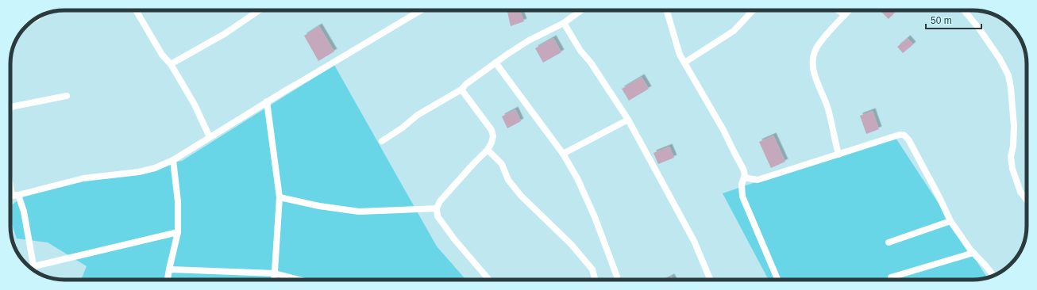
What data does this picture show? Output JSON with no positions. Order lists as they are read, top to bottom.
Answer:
{
  "scale_bar": "50 m"
}
